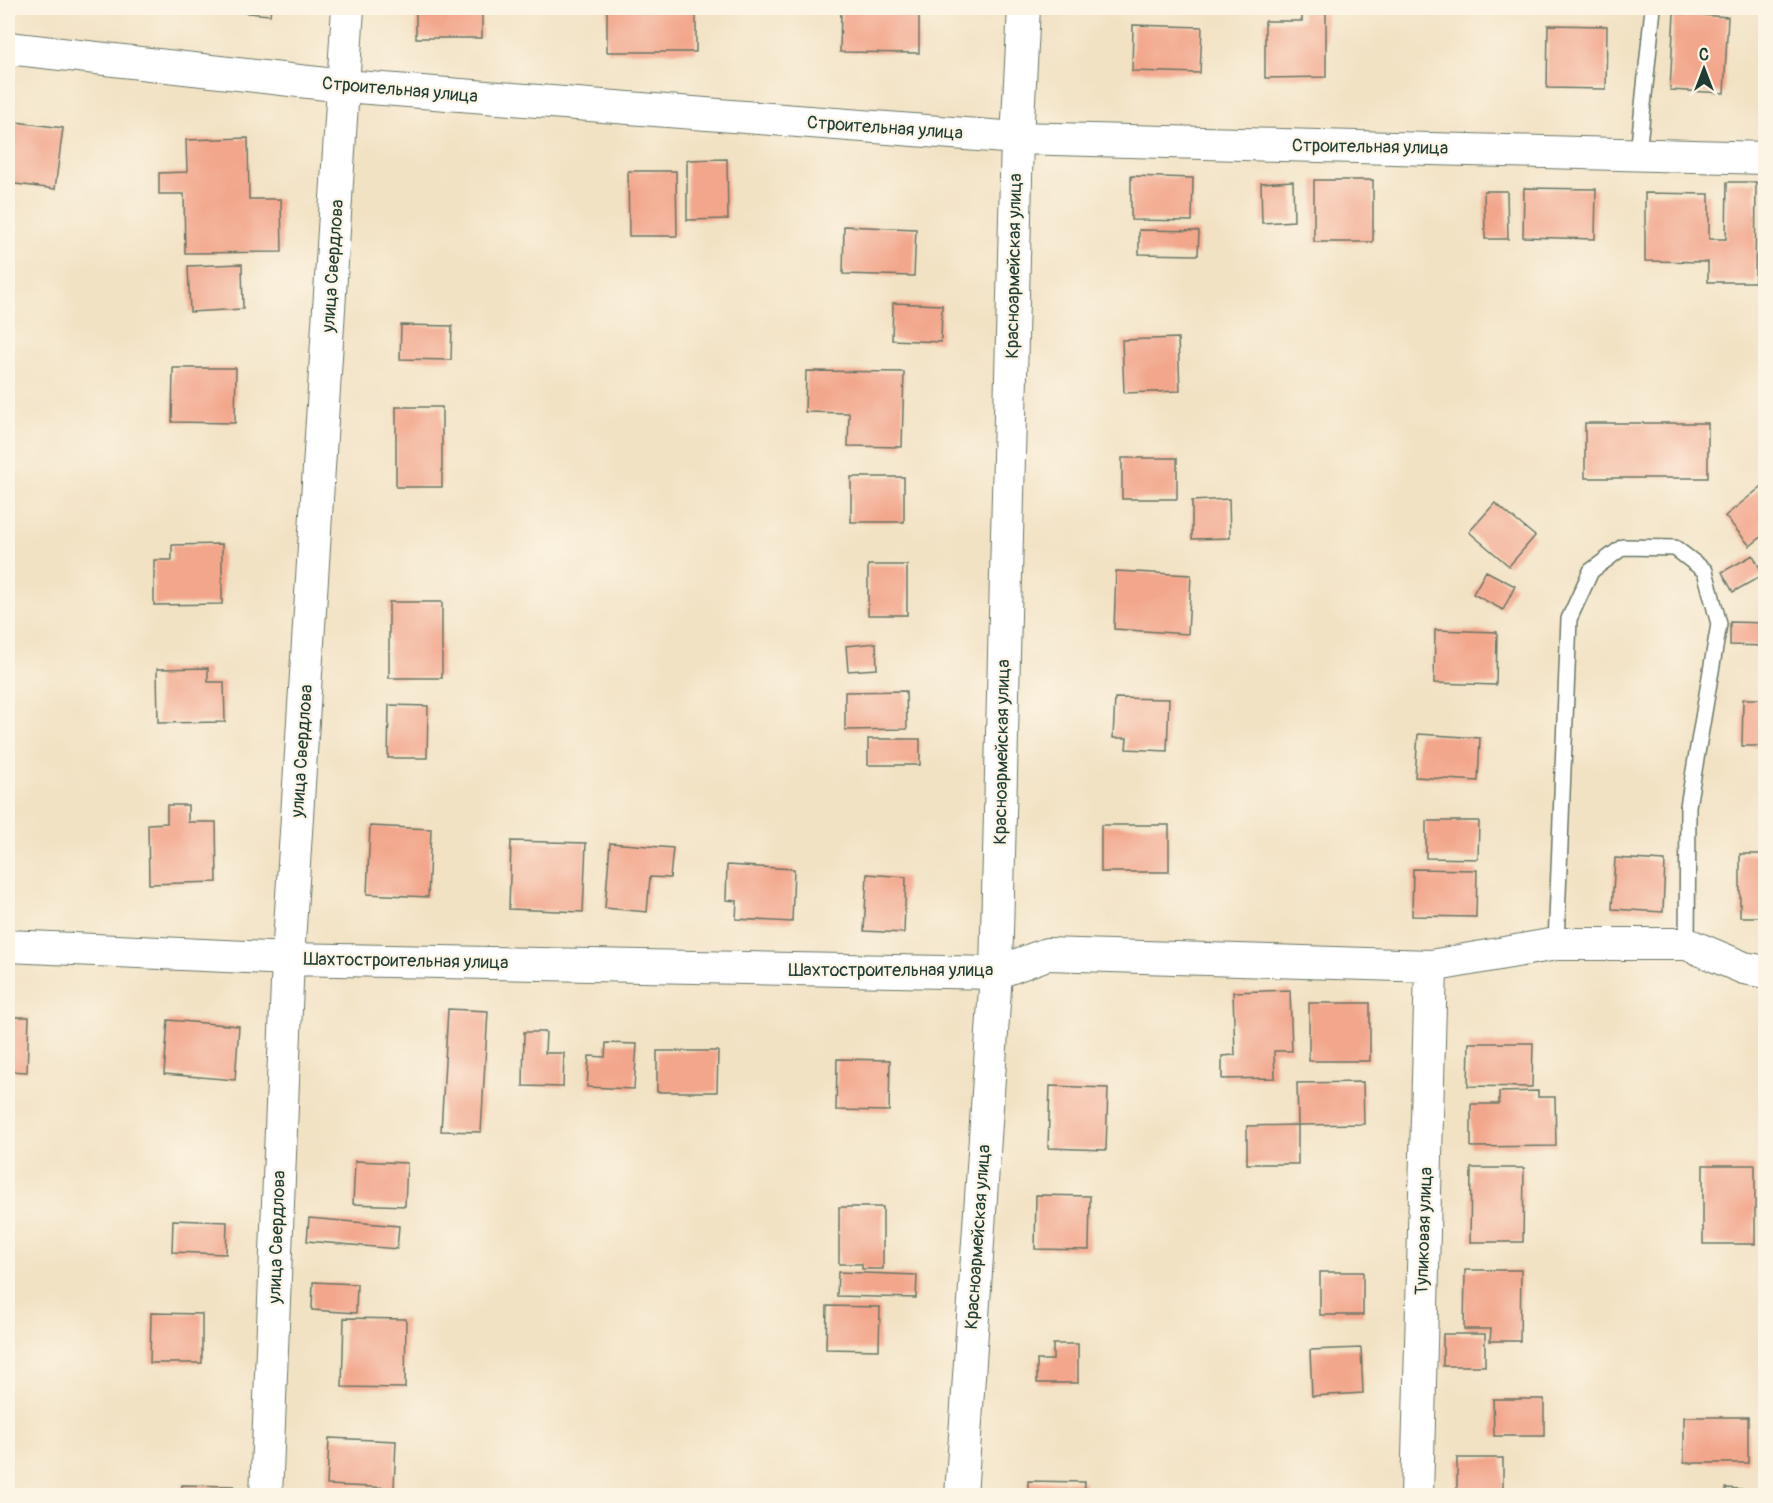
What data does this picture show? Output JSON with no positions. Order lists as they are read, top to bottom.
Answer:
{
  "streets": {
    "street": [
      "Строительная улица",
      "улица Свердлова",
      "Красноармейская улица",
      "Шахтостроительная улица",
      "Тупиковая улица"
    ]
  },
  "crossings": [
    ["Строительная улица", "улица Свердлова"],
    ["Строительная улица", "Красноармейская улица"],
    ["улица Свердлова", "Шахтостроительная улица"],
    ["Красноармейская улица", "Шахтостроительная улица"],
    ["Шахтостроительная улица", "Тупиковая улица"]
  ],
  "north": "top"
}
